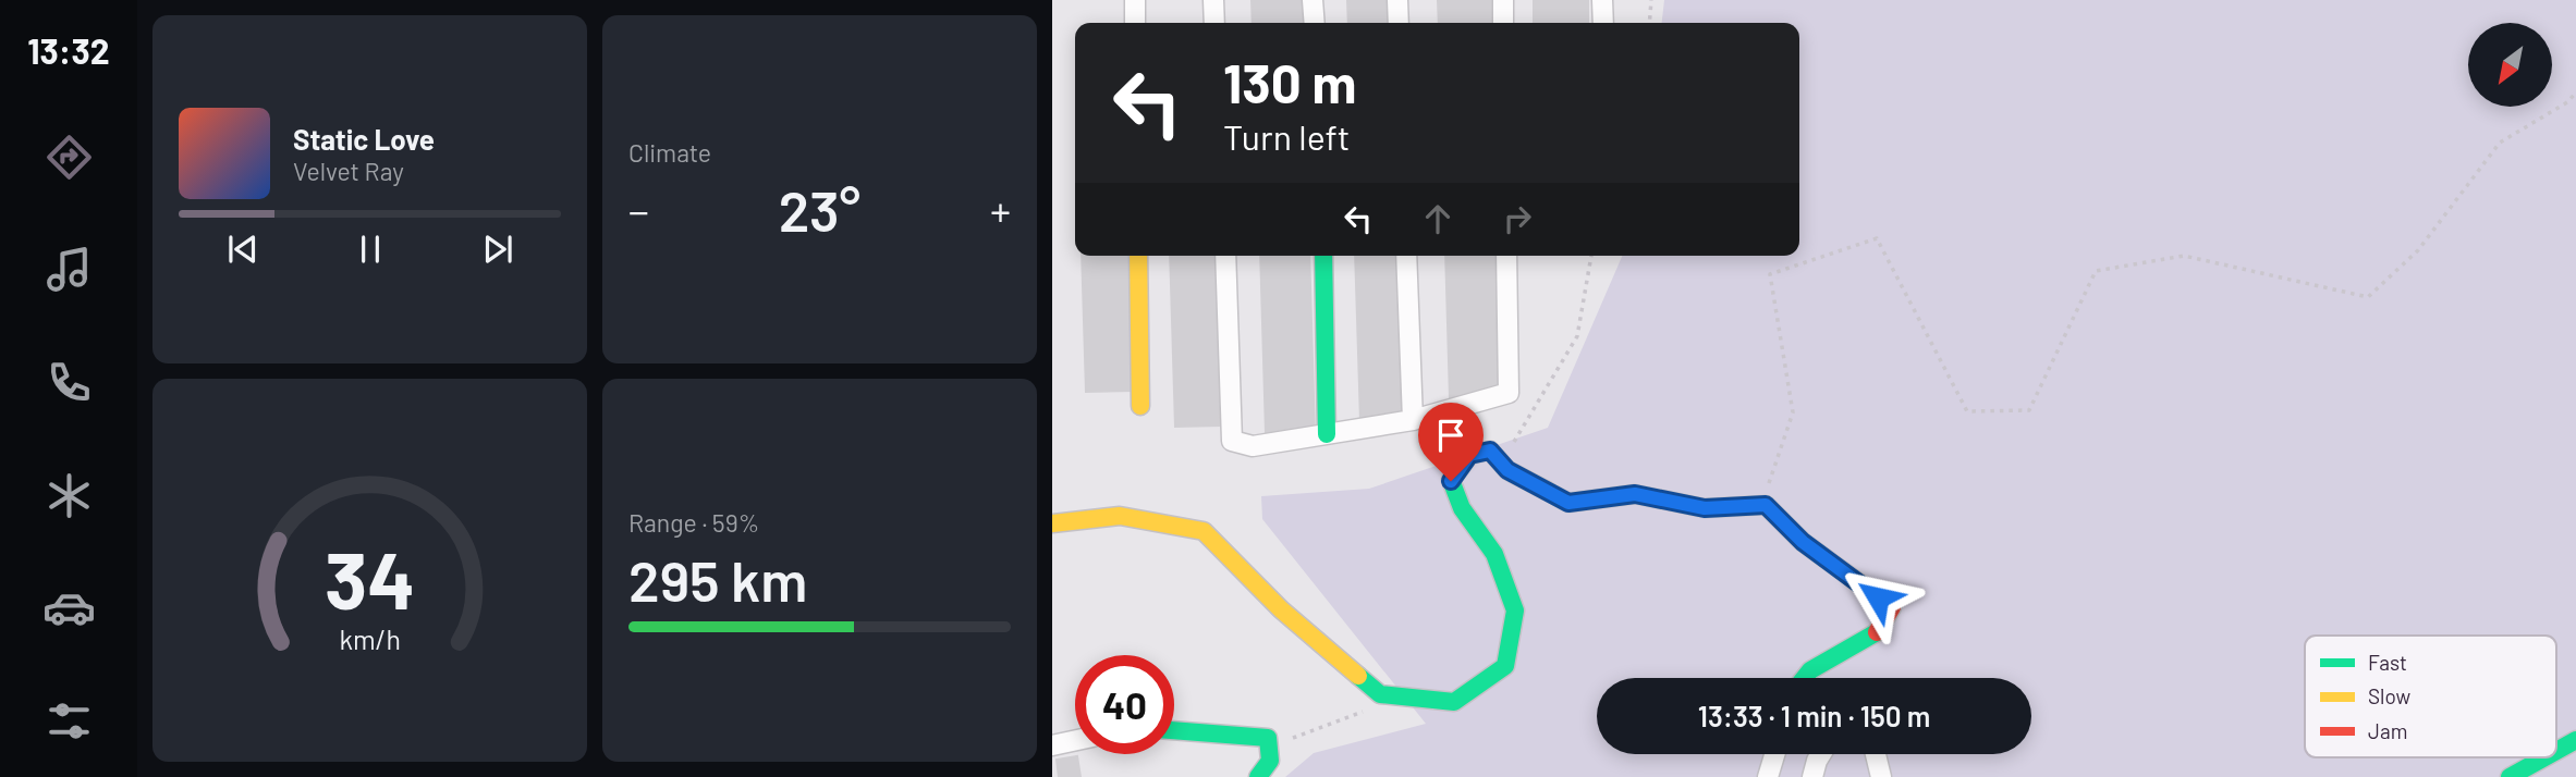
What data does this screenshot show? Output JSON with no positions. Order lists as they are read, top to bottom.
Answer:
{
  "legend": ["Fast", "Slow", "Jam"],
  "north": "bottom left",
  "page": {
    "tabs": "13:32",
    "tile": [
      "Climate",
      ["Range · 59%", "295 km"]
    ],
    "turn": ["130 m", "Turn left"],
    "song": ["Static Love", "Velvet Ray"],
    "heat": ["−", "23°", "+"],
    "limit": "40",
    "trip": "13:33 · 1 min · 150 m",
    "gauge": ["34", "km/h"]
  }
}
